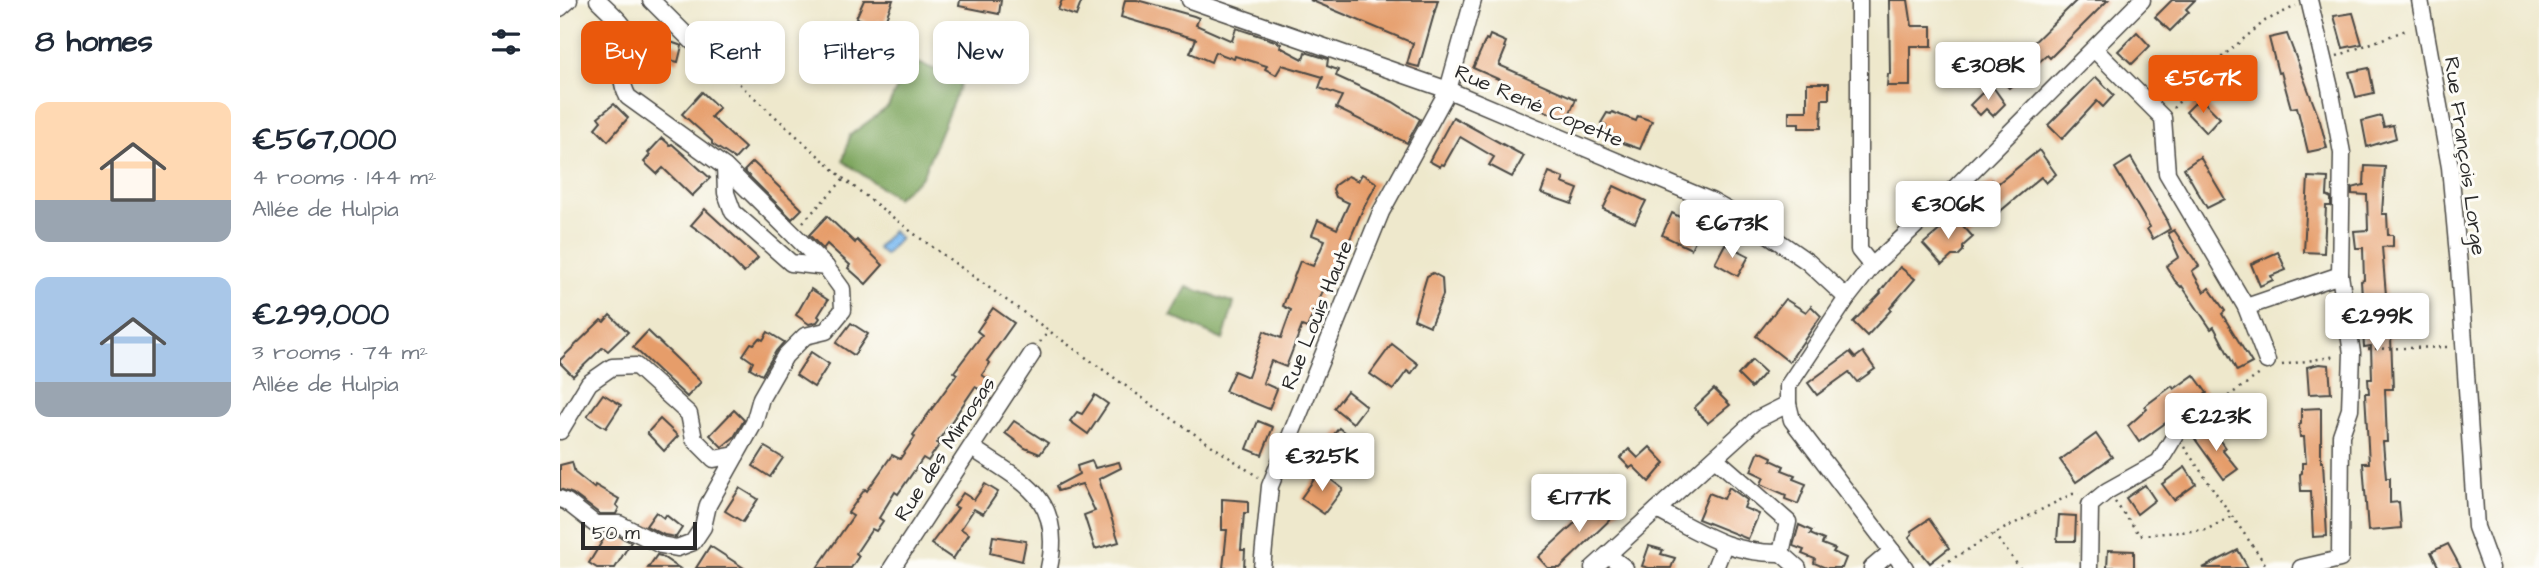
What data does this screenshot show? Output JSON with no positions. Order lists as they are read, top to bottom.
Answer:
{
  "streets": {
    "street": [
      "Rue René Copette",
      "Rue François Lorge",
      "Rue Louis Haute",
      "Rue des Mimosas"
    ]
  },
  "crossings": [
    ["Rue René Copette", "Rue Louis Haute"]
  ],
  "scale_bar": "50 m",
  "page": {
    "heading": "8 homes",
    "chip": [
      "Buy",
      "Rent",
      "Filters",
      "New"
    ],
    "price": [
      "€308K",
      "€567K",
      "€306K",
      "€673K",
      "€299K",
      "€223K",
      "€325K",
      "€177K"
    ],
    "list": [
      {
        "name": "€567,000",
        "note": "4 rooms · 144 m² · Allée de Hulpia"
      },
      {
        "name": "€299,000",
        "note": "3 rooms · 74 m² · Allée de Hulpia"
      }
    ],
    "scale": "50 m"
  }
}
